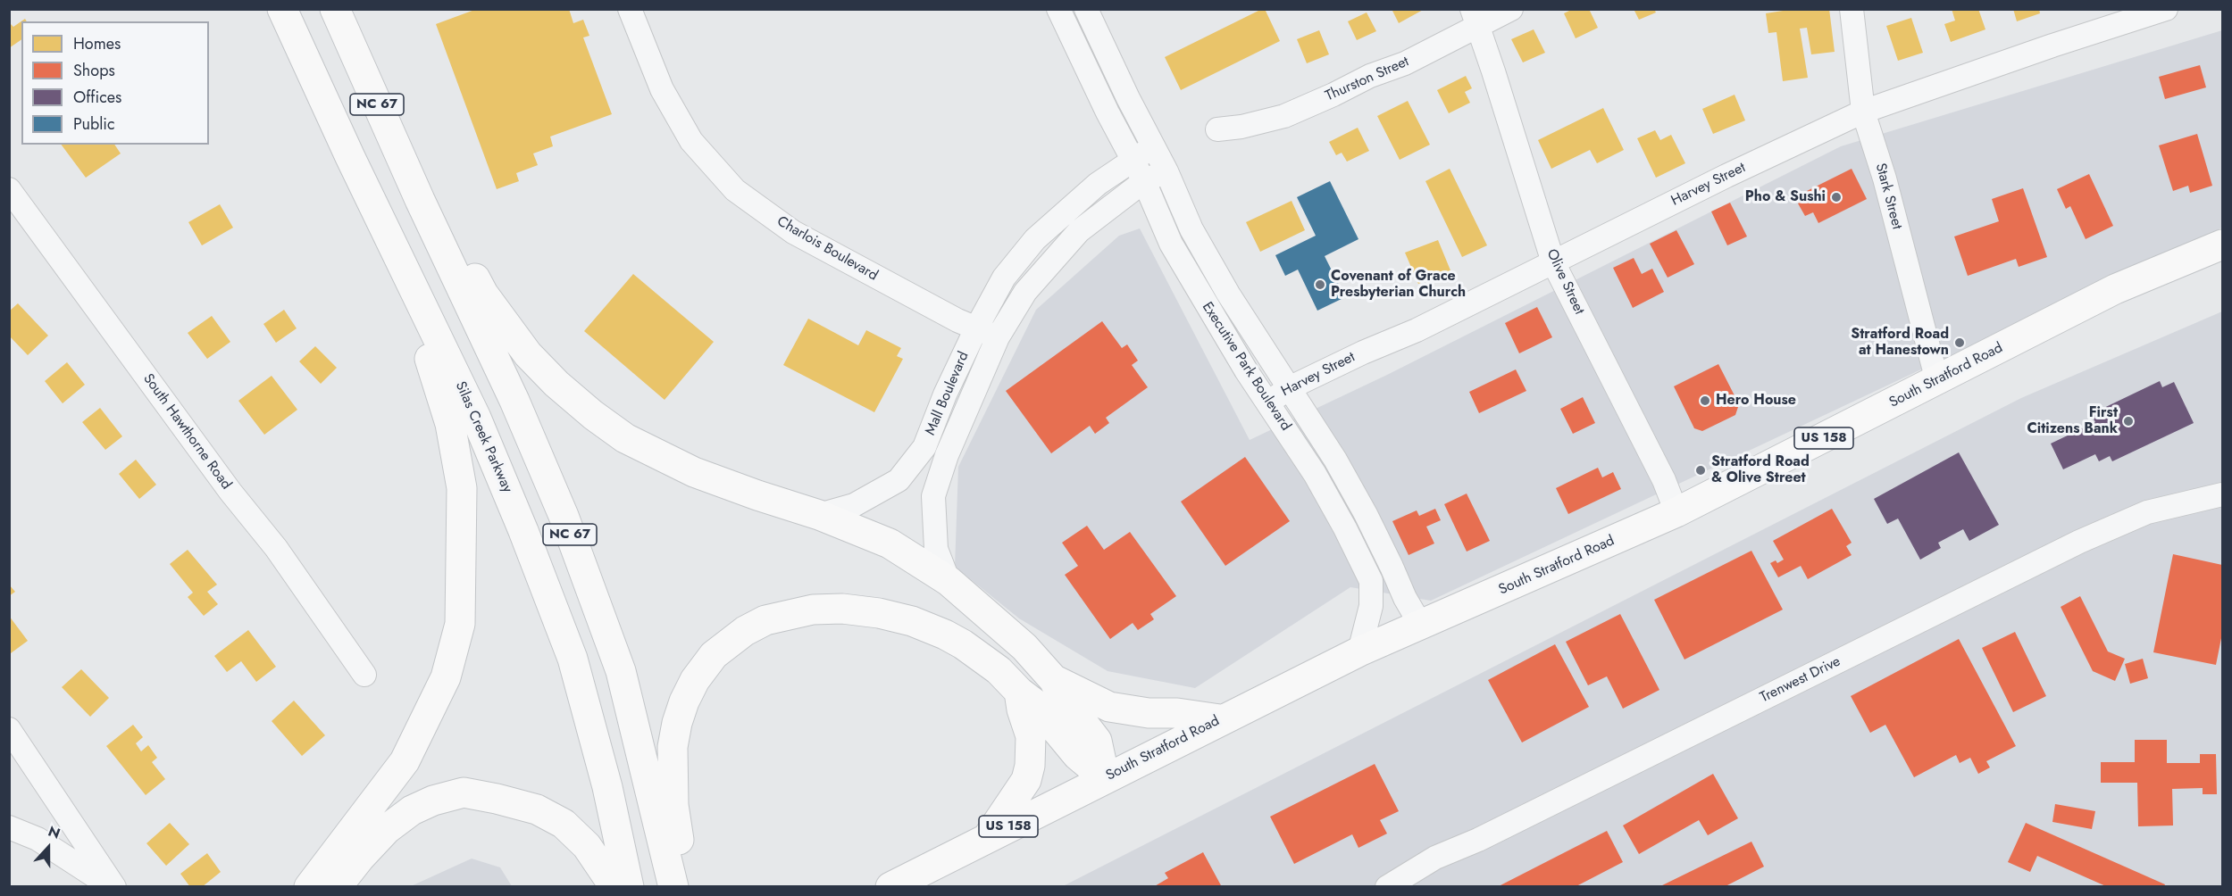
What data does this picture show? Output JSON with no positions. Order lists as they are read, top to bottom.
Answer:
{
  "streets": {
    "main road": [
      "NC 67",
      "South Stratford Road",
      "Silas Creek Parkway",
      "US 158"
    ],
    "street": [
      "Thurston Street",
      "Harvey Street",
      "Stark Street",
      "Charlois Boulevard",
      "Olive Street",
      "Executive Park Boulevard",
      "Mall Boulevard",
      "South Hawthorne Road",
      "Trenwest Drive"
    ]
  },
  "crossings": [
    ["Thurston Street", "Olive Street"],
    ["Harvey Street", "Stark Street"],
    ["Harvey Street", "Olive Street"],
    ["Harvey Street", "Executive Park Boulevard"],
    ["Stark Street", "South Stratford Road"],
    ["Charlois Boulevard", "Mall Boulevard"],
    ["Olive Street", "South Stratford Road"],
    ["Executive Park Boulevard", "South Stratford Road"],
    ["Executive Park Boulevard", "Mall Boulevard"]
  ],
  "places": [
    "Pho & Sushi",
    "Covenant of Grace Presbyterian Church",
    "Stratford Road at Hanestown",
    "Hero House",
    "First Citizens Bank",
    "Stratford Road & Olive Street"
  ],
  "legend": [
    "Homes",
    "Shops",
    "Offices",
    "Public"
  ],
  "north": "top"
}
